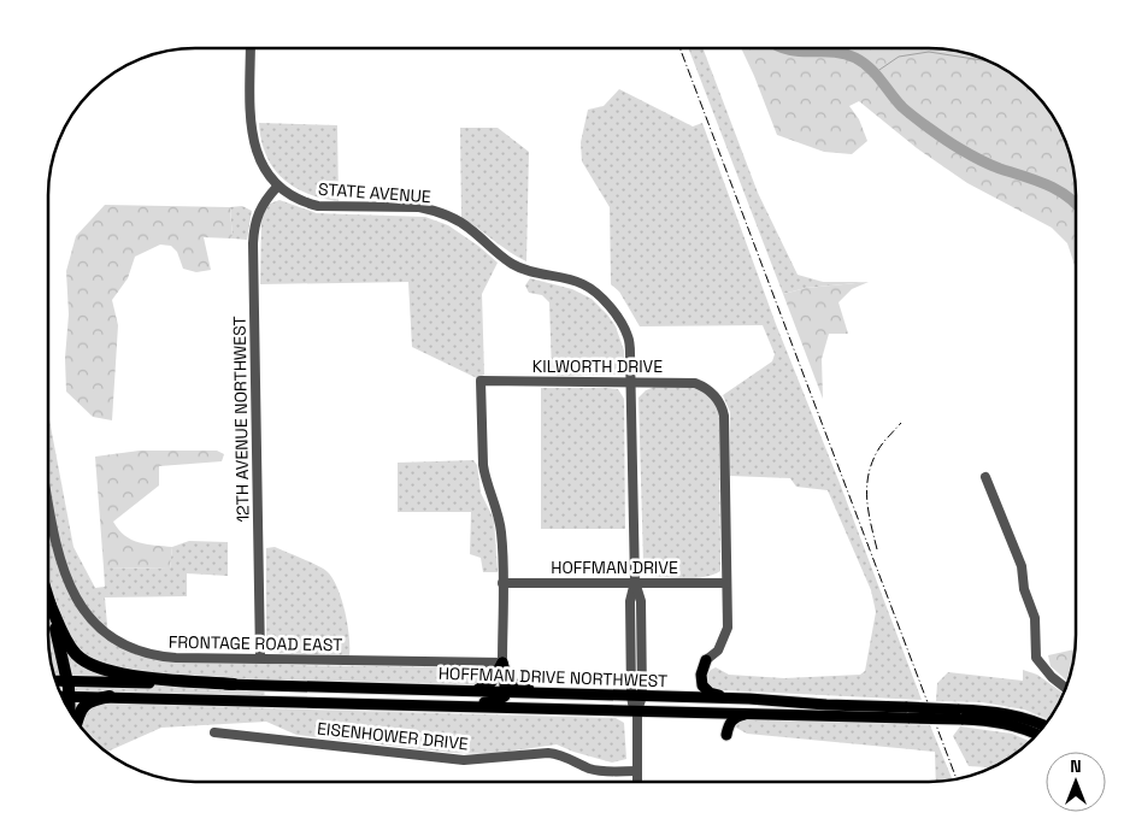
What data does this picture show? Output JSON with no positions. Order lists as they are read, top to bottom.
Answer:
{
  "streets": {
    "main road": ["HOFFMAN DRIVE NORTHWEST"],
    "street": [
      "STATE AVENUE",
      "KILWORTH DRIVE",
      "12TH AVENUE NORTHWEST",
      "HOFFMAN DRIVE",
      "FRONTAGE ROAD EAST",
      "EISENHOWER DRIVE"
    ]
  },
  "crossings": [
    ["STATE AVENUE", "KILWORTH DRIVE"],
    ["STATE AVENUE", "12TH AVENUE NORTHWEST"],
    ["STATE AVENUE", "HOFFMAN DRIVE"],
    ["STATE AVENUE", "HOFFMAN DRIVE NORTHWEST"],
    ["STATE AVENUE", "EISENHOWER DRIVE"],
    ["KILWORTH DRIVE", "HOFFMAN DRIVE"],
    ["12TH AVENUE NORTHWEST", "FRONTAGE ROAD EAST"]
  ],
  "north": "top"
}
